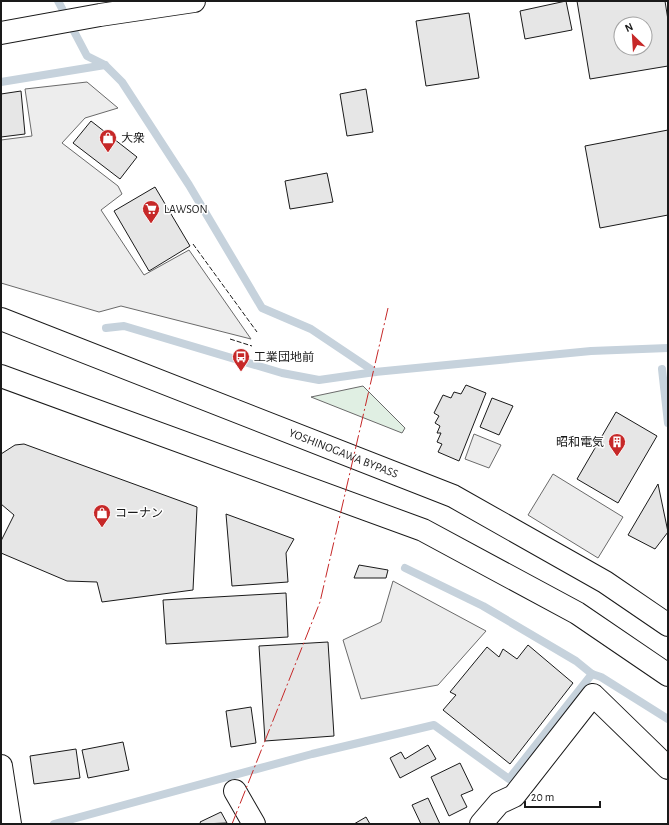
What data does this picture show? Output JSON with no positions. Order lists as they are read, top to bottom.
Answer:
{
  "streets": {
    "main road": ["YOSHINOGAWA BYPASS"]
  },
  "places": {
    "shop": ["大衆", "コーナン"],
    "supermarket": ["LAWSON"],
    "bus stop": ["工業団地前"],
    "building": ["昭和電気"]
  },
  "scale_bar": "20 m",
  "north": "top left"
}
